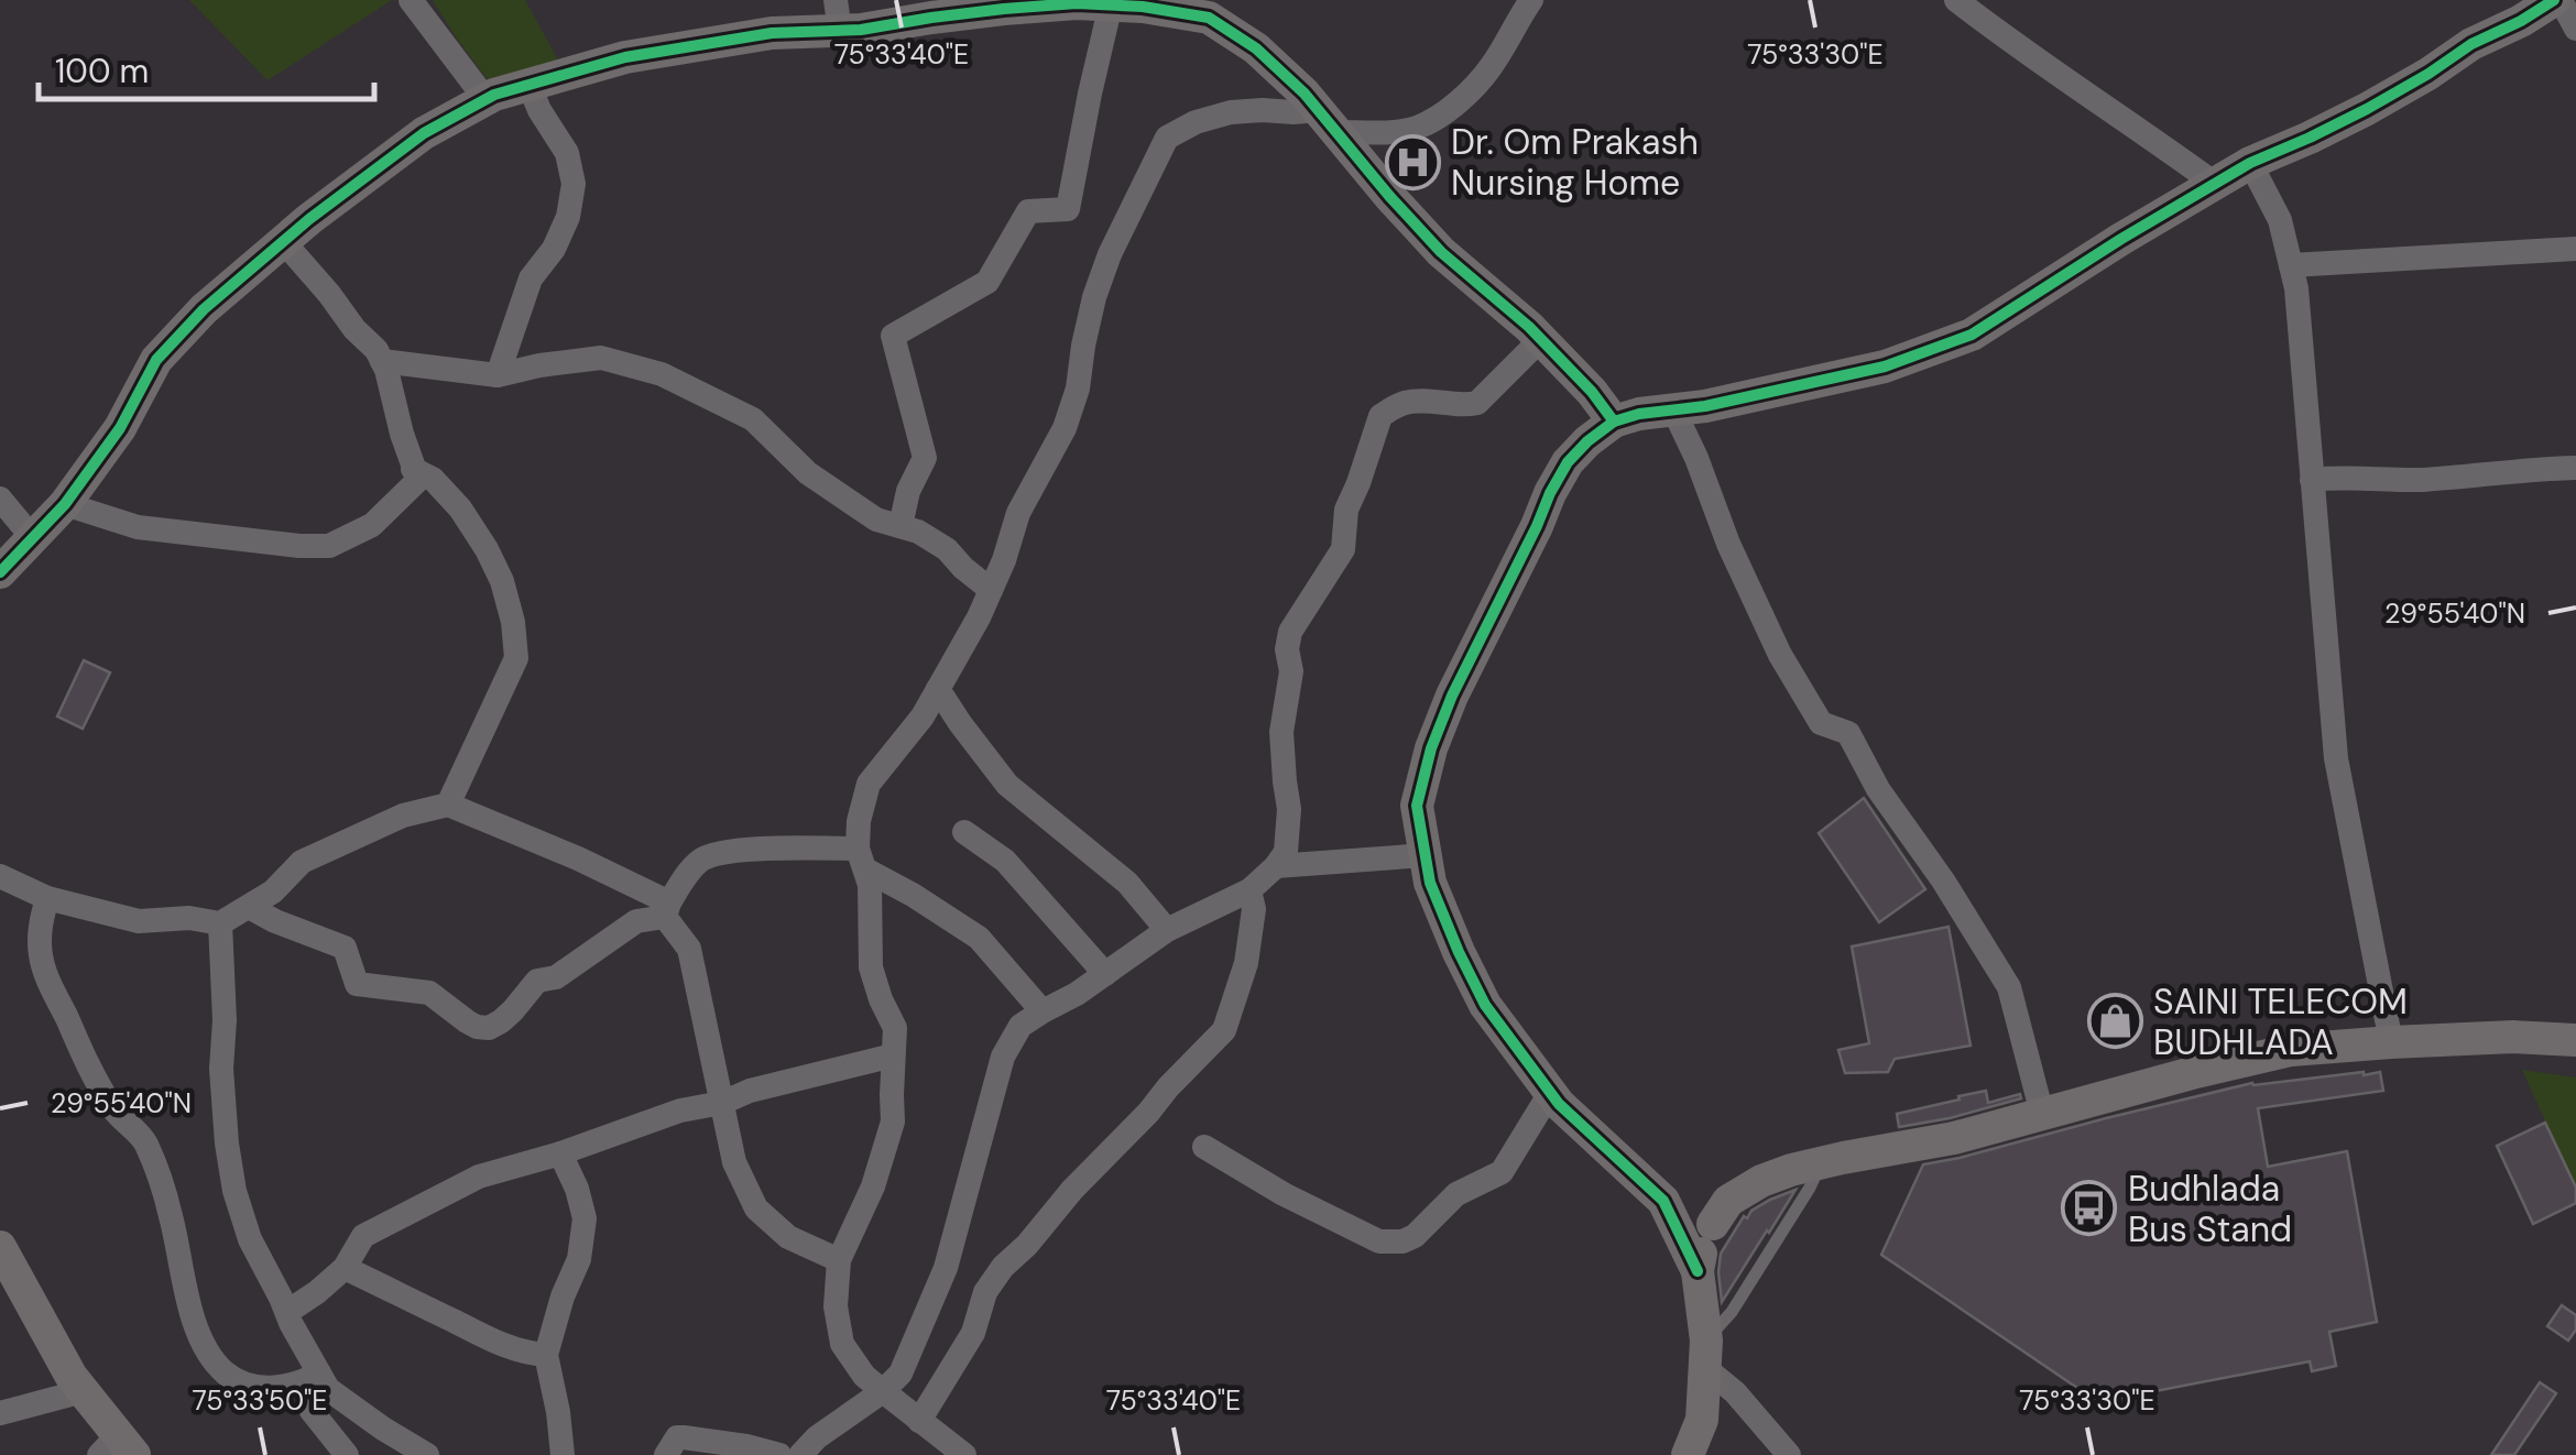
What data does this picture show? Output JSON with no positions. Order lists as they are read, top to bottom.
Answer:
{
  "places": {
    "hospital": ["Dr. Om Prakash Nursing Home"],
    "shop": ["SAINI TELECOM BUDHLADA"],
    "bus stop": ["Budhlada Bus Stand"]
  },
  "scale_bar": "100 m",
  "coordinates": [
    "75°33'40\"E",
    "75°33'30\"E",
    "29°55'40\"N",
    "75°33'50\"E"
  ]
}
